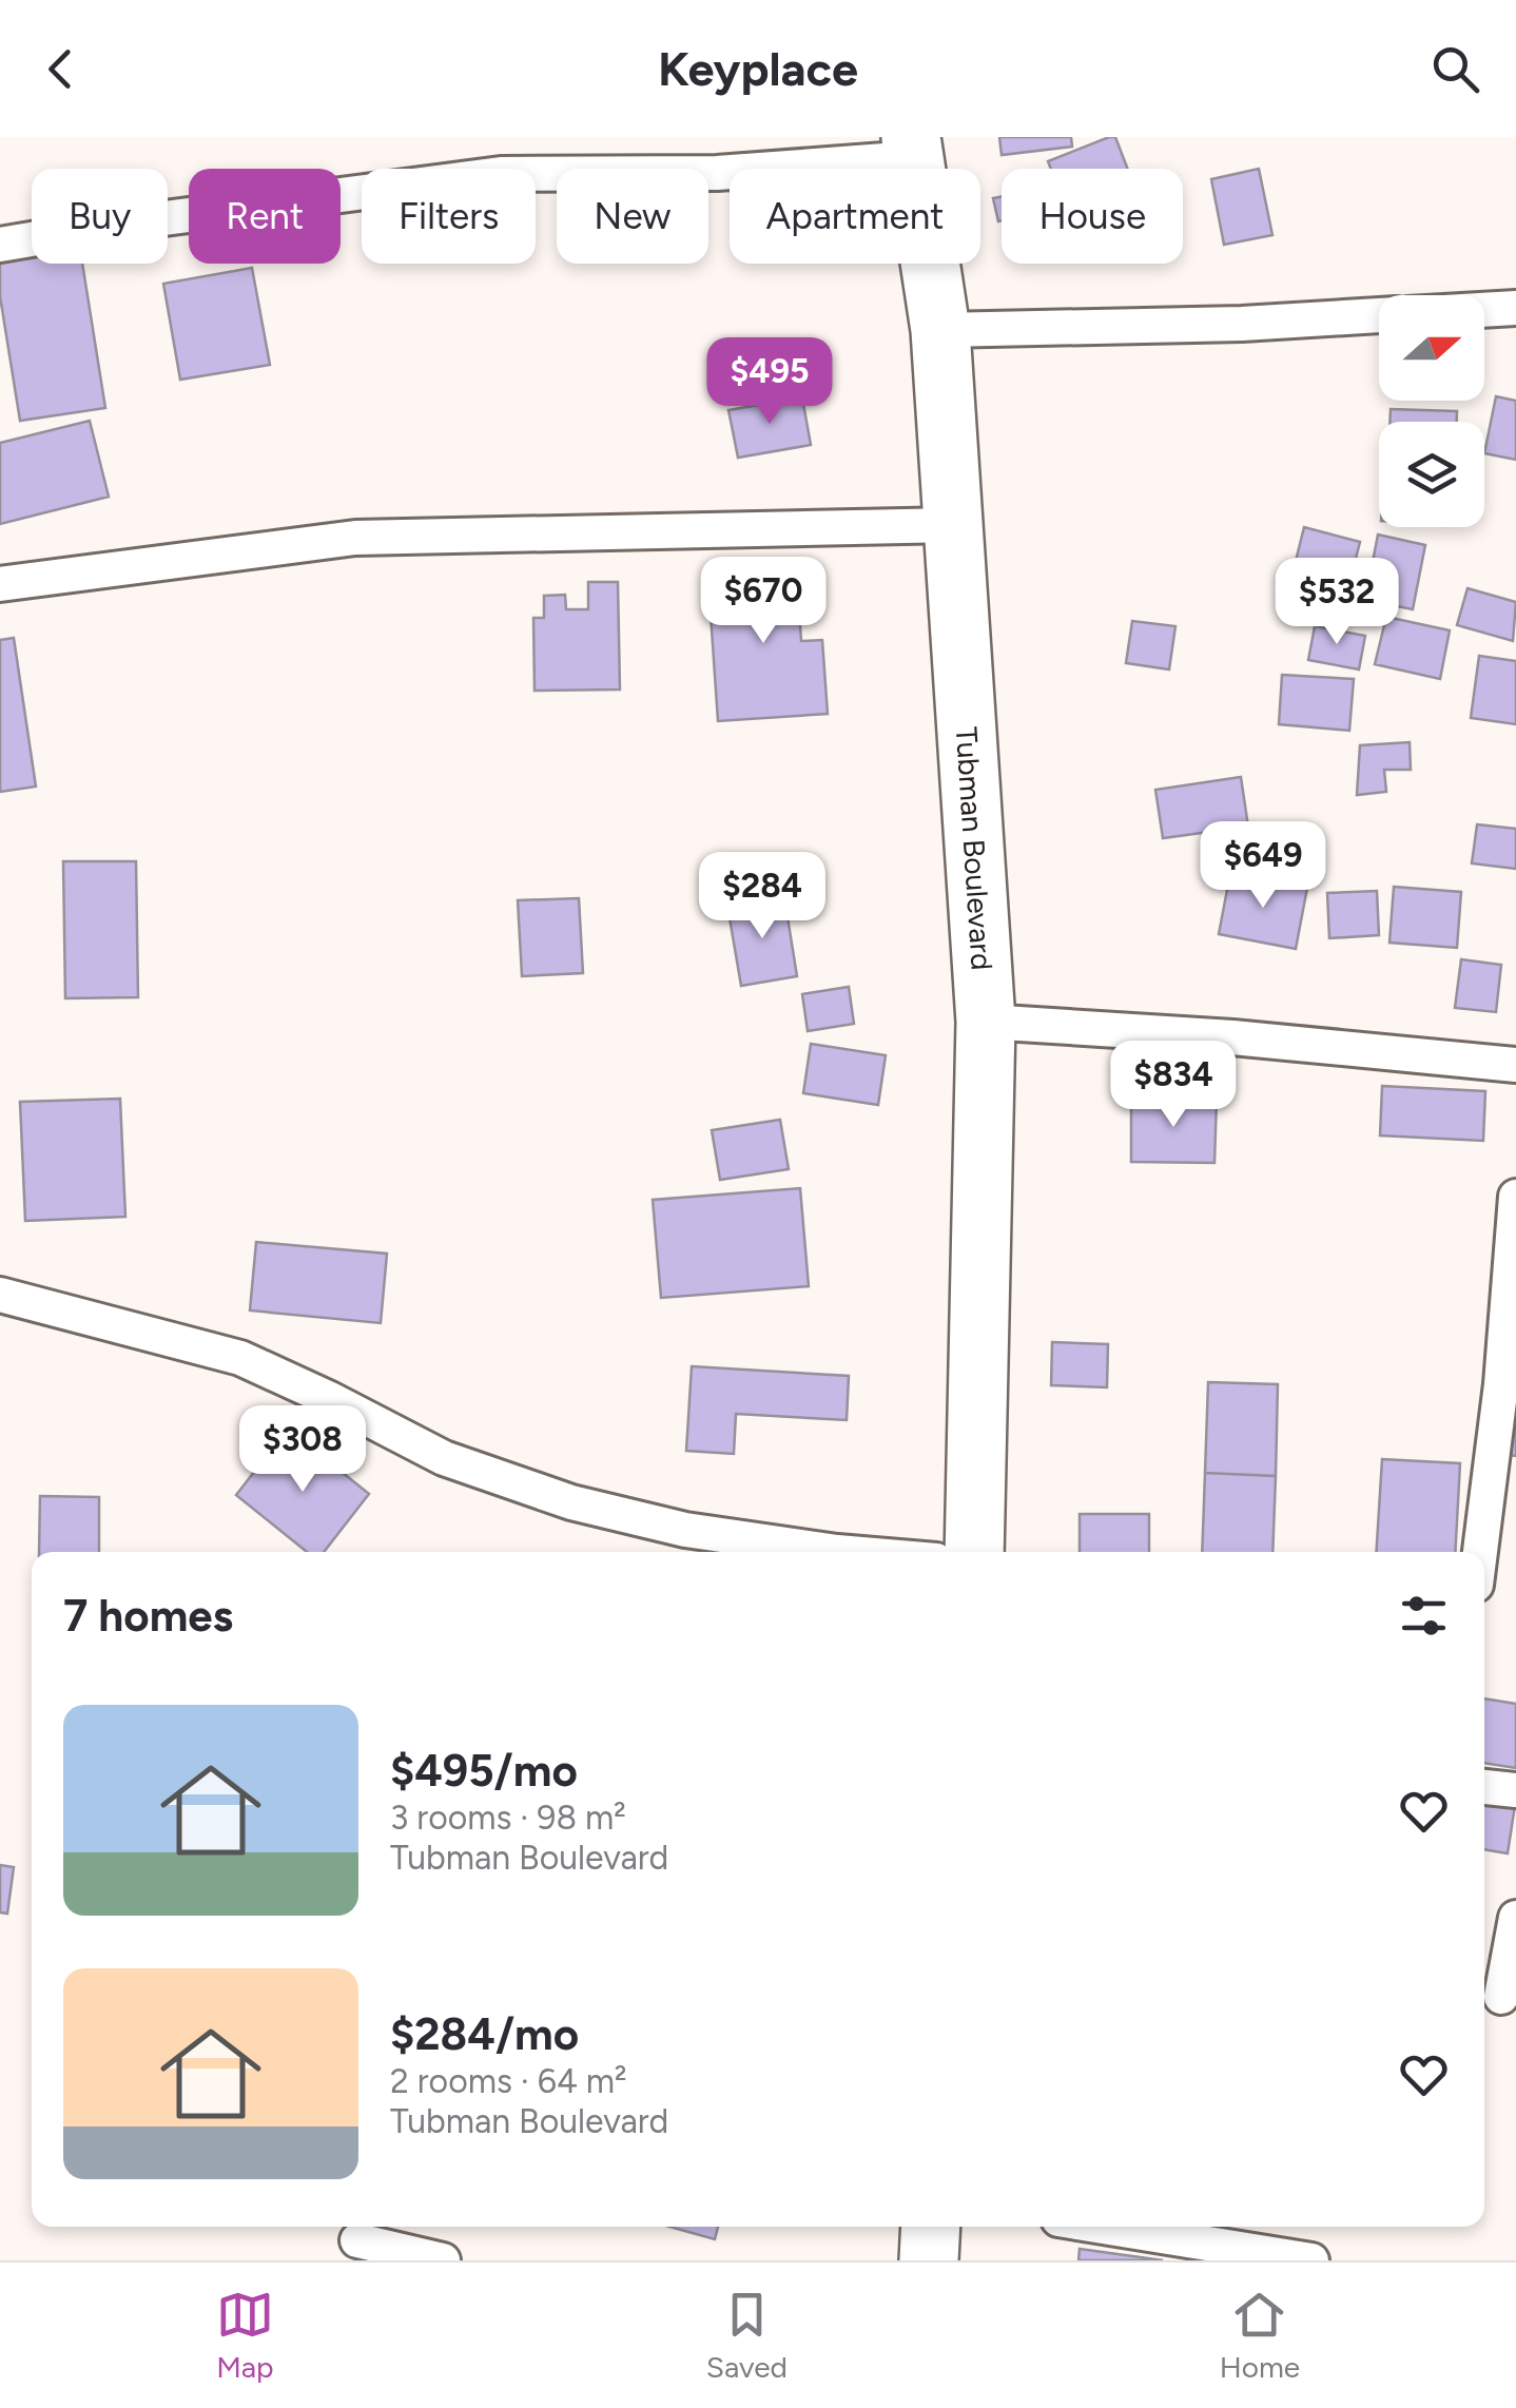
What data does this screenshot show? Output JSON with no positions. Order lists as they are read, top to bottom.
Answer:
{
  "streets": {
    "highway": ["Tubman Boulevard"]
  },
  "north": "right",
  "page": {
    "header": "Keyplace",
    "chip": [
      "Buy",
      "Rent",
      "Filters",
      "New",
      "Apartment",
      "House"
    ],
    "price": [
      "$495",
      "$670",
      "$532",
      "$649",
      "$284",
      "$834",
      "$308"
    ],
    "heading": "7 homes",
    "list": [
      {
        "name": "$495/mo",
        "note": "3 rooms · 98 m² · Tubman Boulevard"
      },
      {
        "name": "$284/mo",
        "note": "2 rooms · 64 m² · Tubman Boulevard"
      }
    ],
    "tabs": ["Map", "Saved", "Home"]
  }
}
